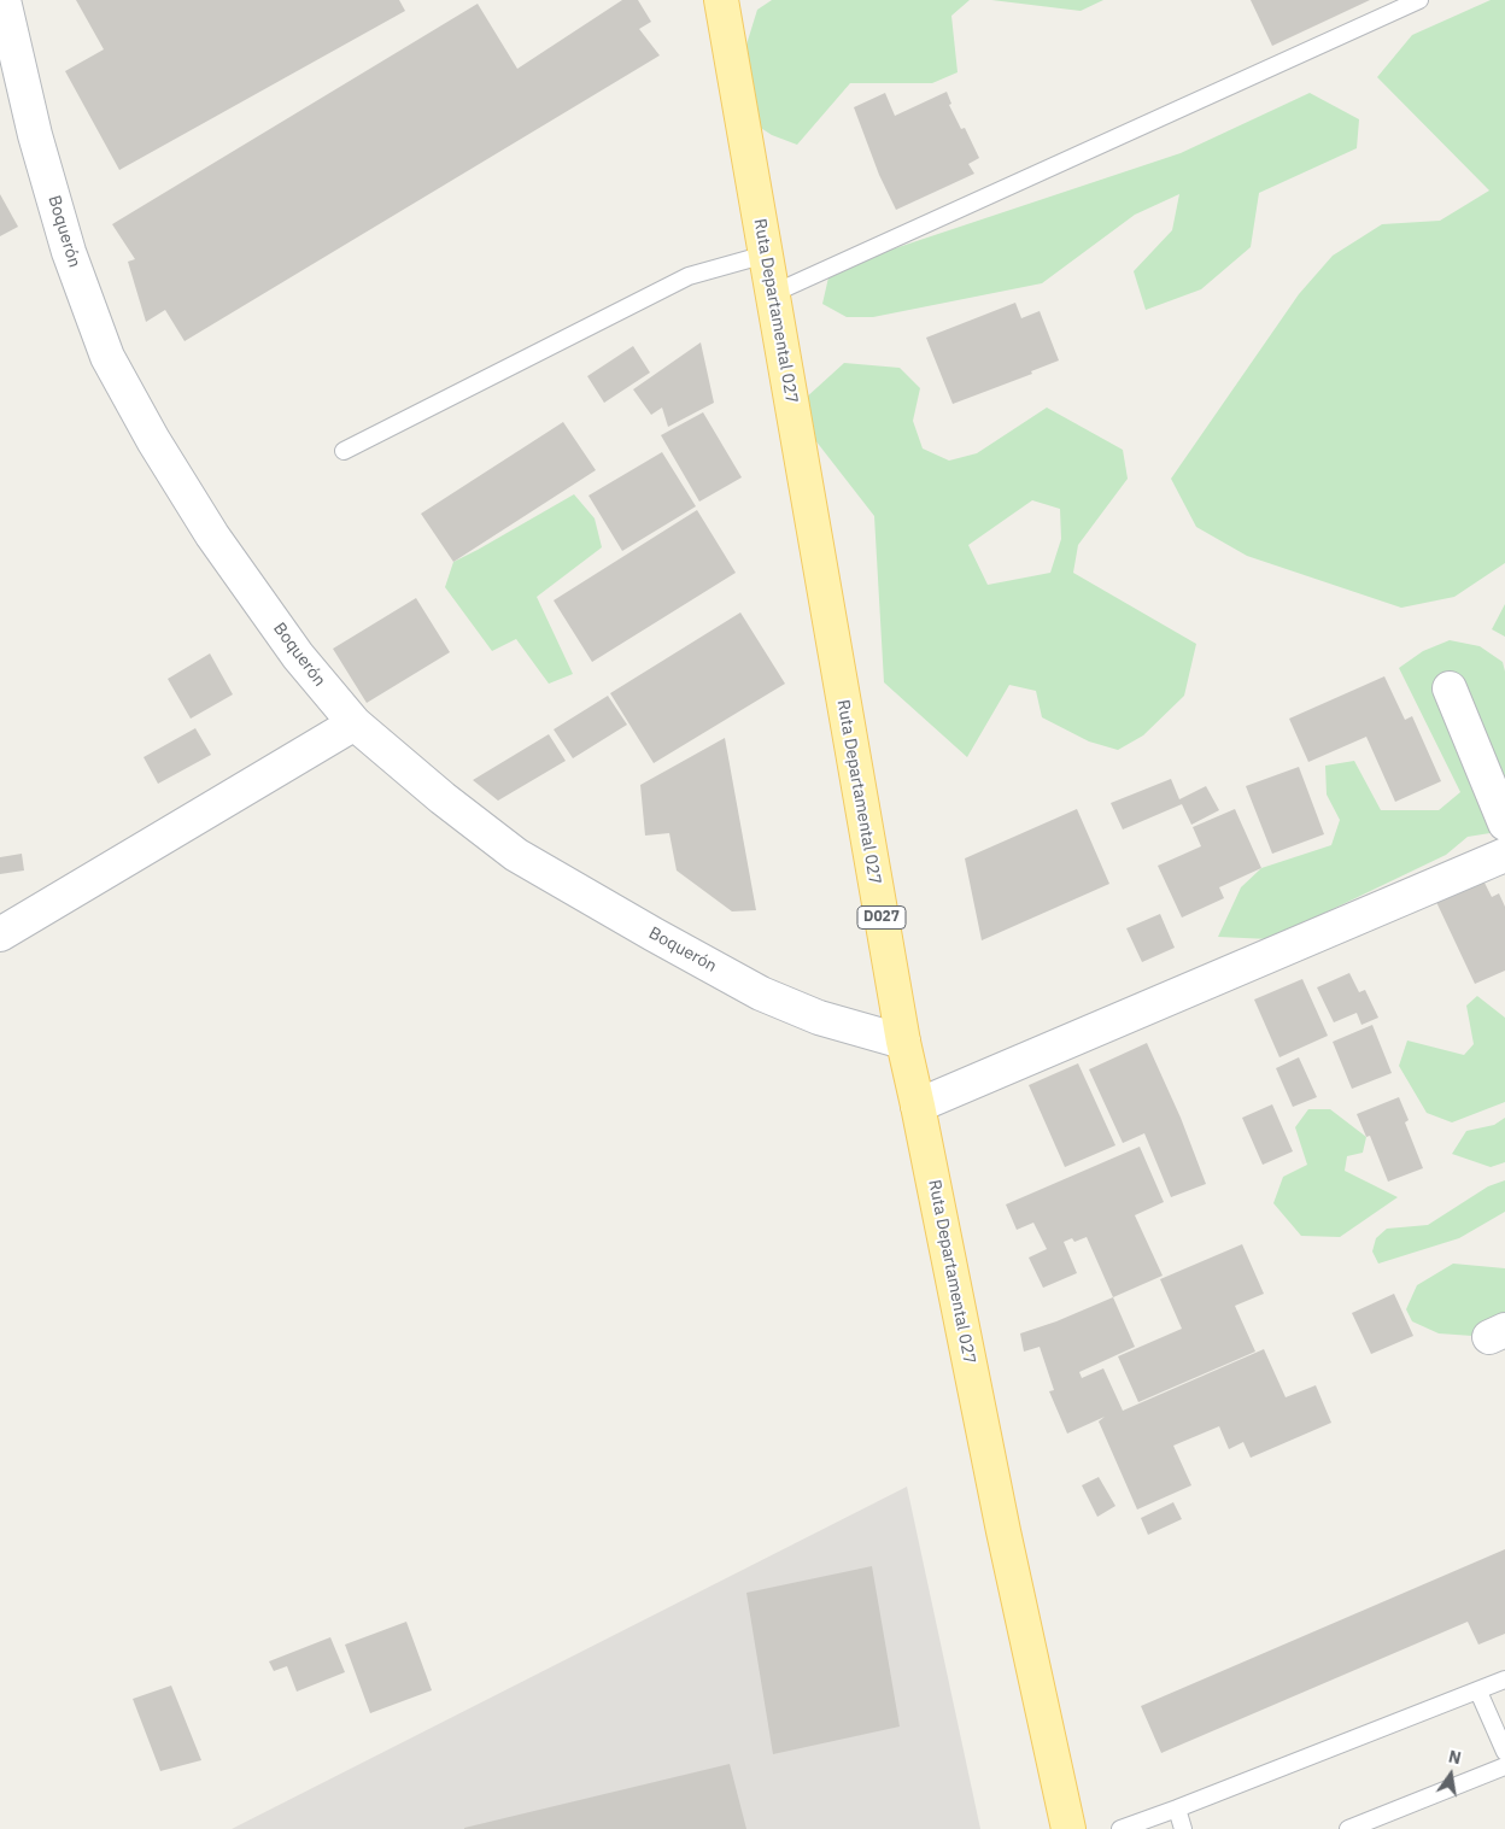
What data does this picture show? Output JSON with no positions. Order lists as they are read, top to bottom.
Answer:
{
  "streets": {
    "main road": ["Ruta Departamental 027", "D027"],
    "street": ["Boquerón"]
  },
  "crossings": [
    ["Boquerón", "Ruta Departamental 027"]
  ],
  "north": "top"
}
